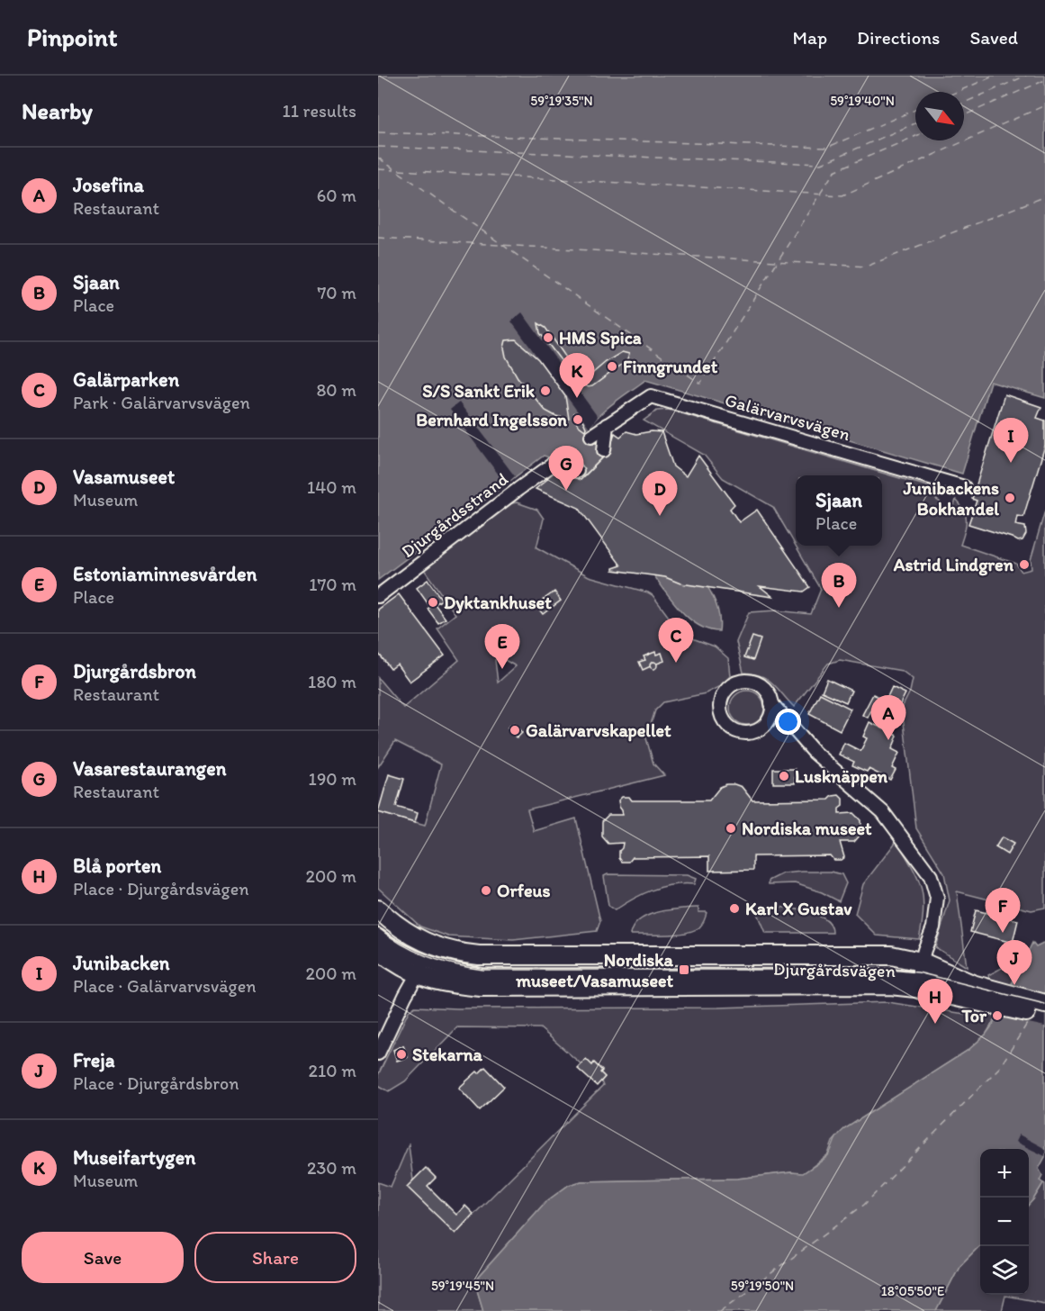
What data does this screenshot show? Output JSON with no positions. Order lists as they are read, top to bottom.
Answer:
{
  "streets": {
    "street": ["Galärvarvsvägen", "Djurgårdsstrand", "Djurgårdsvägen"]
  },
  "places": {
    "other": [
      "HMS Spica",
      "Finngrundet",
      "S/S Sankt Erik",
      "Bernhard Ingelsson",
      "Junibackens Bokhandel",
      "Astrid Lindgren",
      "Dyktankhuset",
      "Galärvarvskapellet",
      "Lusknäppen",
      "Nordiska museet",
      "Orfeus",
      "Karl X Gustav",
      "Tor",
      "Stekarna"
    ],
    "transit": ["Nordiska museet/Vasamuseet"]
  },
  "north": "bottom right",
  "page": {
    "header": "Pinpoint",
    "nav": ["Map", "Directions", "Saved"],
    "heading": ["Nearby", "11 results"],
    "list": [
      {
        "mark": "A",
        "name": "Josefina",
        "note": "Restaurant",
        "value": "60 m"
      },
      {
        "mark": "B",
        "name": "Sjaan",
        "note": "Place",
        "value": "70 m"
      },
      {
        "mark": "C",
        "name": "Galärparken",
        "note": "Park · Galärvarvsvägen",
        "value": "80 m"
      },
      {
        "mark": "D",
        "name": "Vasamuseet",
        "note": "Museum",
        "value": "140 m"
      },
      {
        "mark": "E",
        "name": "Estoniaminnesvården",
        "note": "Place",
        "value": "170 m"
      },
      {
        "mark": "F",
        "name": "Djurgårdsbron",
        "note": "Restaurant",
        "value": "180 m"
      },
      {
        "mark": "G",
        "name": "Vasarestaurangen",
        "note": "Restaurant",
        "value": "190 m"
      },
      {
        "mark": "H",
        "name": "Blå porten",
        "note": "Place · Djurgårdsvägen",
        "value": "200 m"
      },
      {
        "mark": "I",
        "name": "Junibacken",
        "note": "Place · Galärvarvsvägen",
        "value": "200 m"
      },
      {
        "mark": "J",
        "name": "Freja",
        "note": "Place · Djurgårdsbron",
        "value": "210 m"
      },
      {
        "mark": "K",
        "name": "Museifartygen",
        "note": "Museum",
        "value": "230 m"
      }
    ],
    "pins": [
      "K",
      "I",
      "G",
      "D",
      "B",
      "C",
      "E",
      "A",
      "F",
      "J",
      "H"
    ],
    "popup": ["Sjaan", "Place"],
    "map_buttons": ["+", "−"],
    "buttons": ["Save", "Share"]
  },
  "coordinates": [
    "59°19'35\"N",
    "59°19'40\"N",
    "59°19'45\"N",
    "59°19'50\"N",
    "18°05'50\"E"
  ]
}
